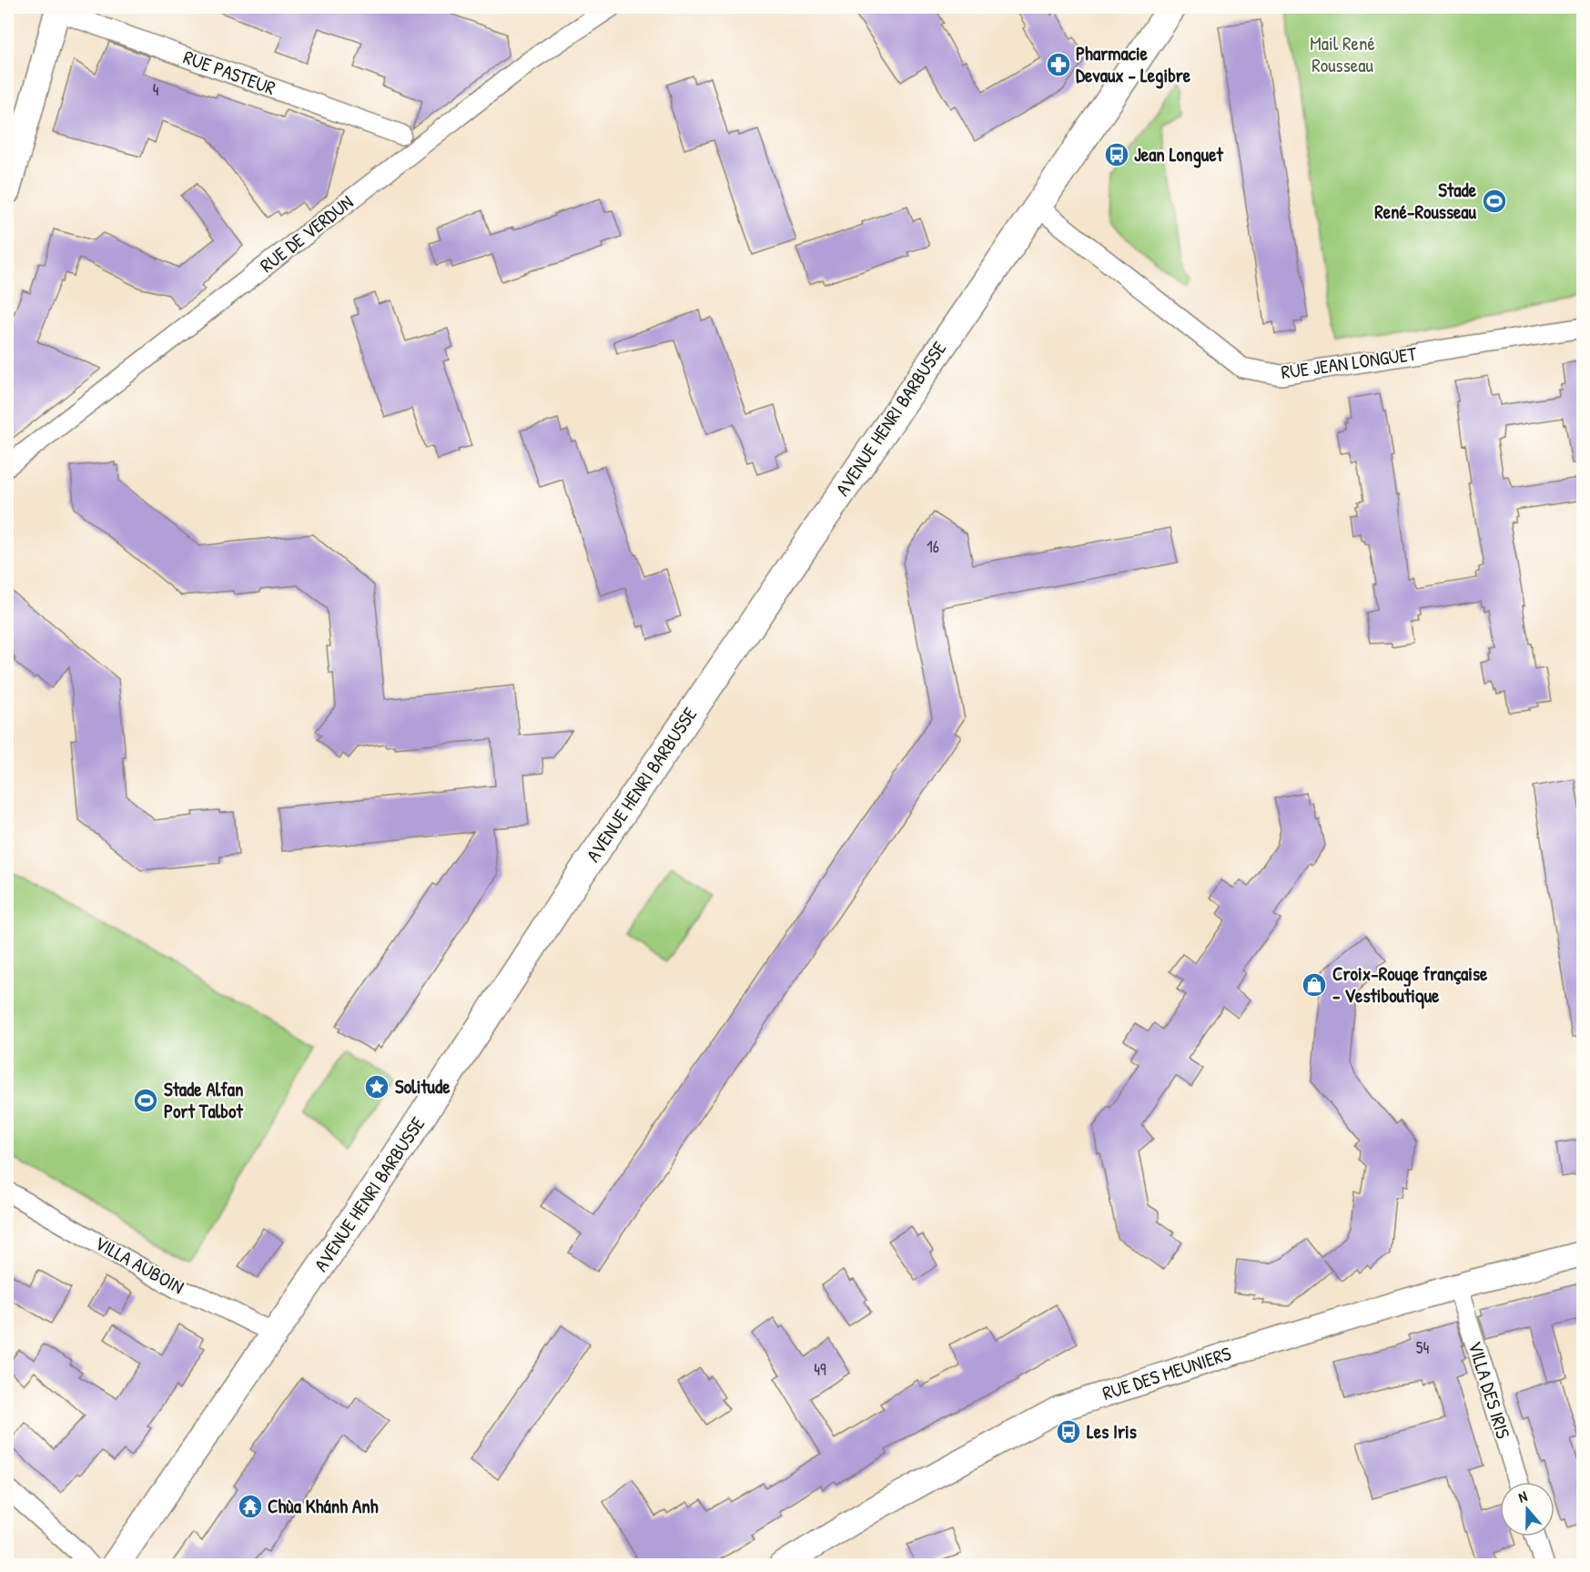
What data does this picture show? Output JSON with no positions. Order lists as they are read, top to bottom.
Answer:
{
  "streets": {
    "main road": ["AVENUE HENRI BARBUSSE"],
    "street": [
      "RUE PASTEUR",
      "RUE DE VERDUN",
      "RUE JEAN LONGUET",
      "VILLA AUBOIN",
      "RUE DES MEUNIERS",
      "VILLA DES IRIS"
    ]
  },
  "crossings": [
    ["RUE JEAN LONGUET", "AVENUE HENRI BARBUSSE"],
    ["AVENUE HENRI BARBUSSE", "VILLA AUBOIN"],
    ["RUE DES MEUNIERS", "VILLA DES IRIS"]
  ],
  "parks": ["Mail René Rousseau"],
  "places": {
    "pharmacy": ["Pharmacie Devaux - Legibre"],
    "bus stop": ["Jean Longuet", "Les Iris"],
    "sports": ["Stade René-Rousseau", "Stade Alfan Port Talbot"],
    "shop": ["Croix-Rouge française - Vestiboutique"],
    "place": ["Solitude"],
    "temple": ["Chùa Khánh Anh"]
  },
  "house_numbers": [
    "4",
    "16",
    "54",
    "49"
  ],
  "north": "top"
}
